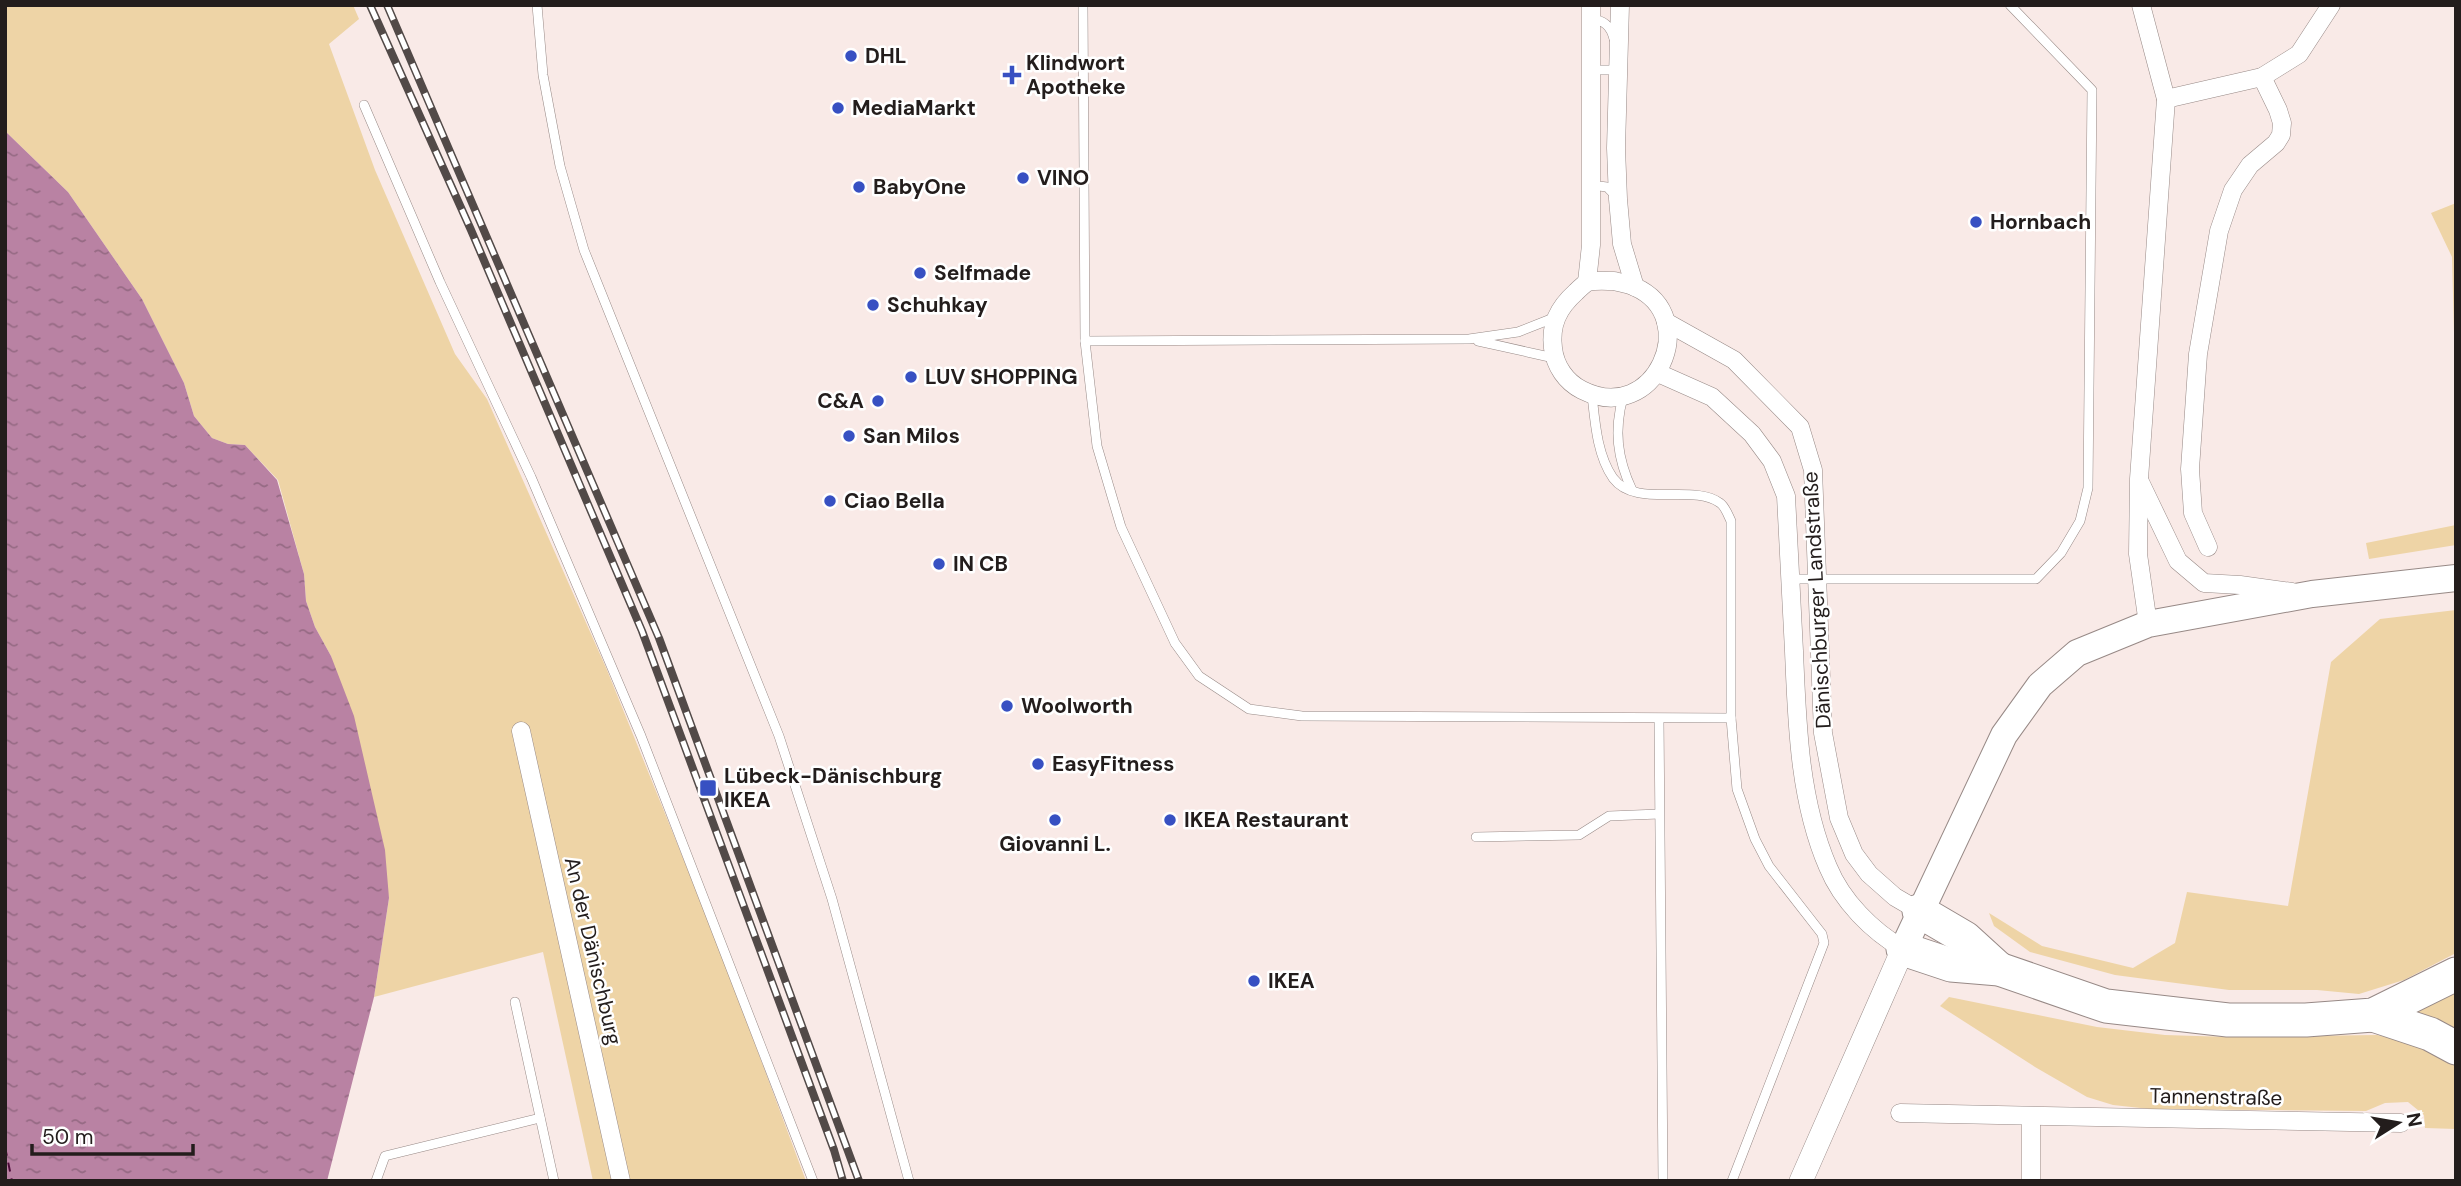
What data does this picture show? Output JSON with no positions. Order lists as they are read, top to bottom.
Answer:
{
  "streets": {
    "street": ["Dänischburger Landstraße", "An der Dänischburg", "Tannenstraße"]
  },
  "places": {
    "other": [
      "DHL",
      "MediaMarkt",
      "VINO",
      "BabyOne",
      "Hornbach",
      "Selfmade",
      "Schuhkay",
      "LUV SHOPPING",
      "C&A",
      "San Milos",
      "Ciao Bella",
      "IN CB",
      "Woolworth",
      "EasyFitness",
      "Giovanni L.",
      "IKEA Restaurant",
      "IKEA"
    ],
    "health": ["Klindwort Apotheke"],
    "transit": ["Lübeck-Dänischburg IKEA"]
  },
  "scale_bar": "50 m",
  "north": "right"
}
